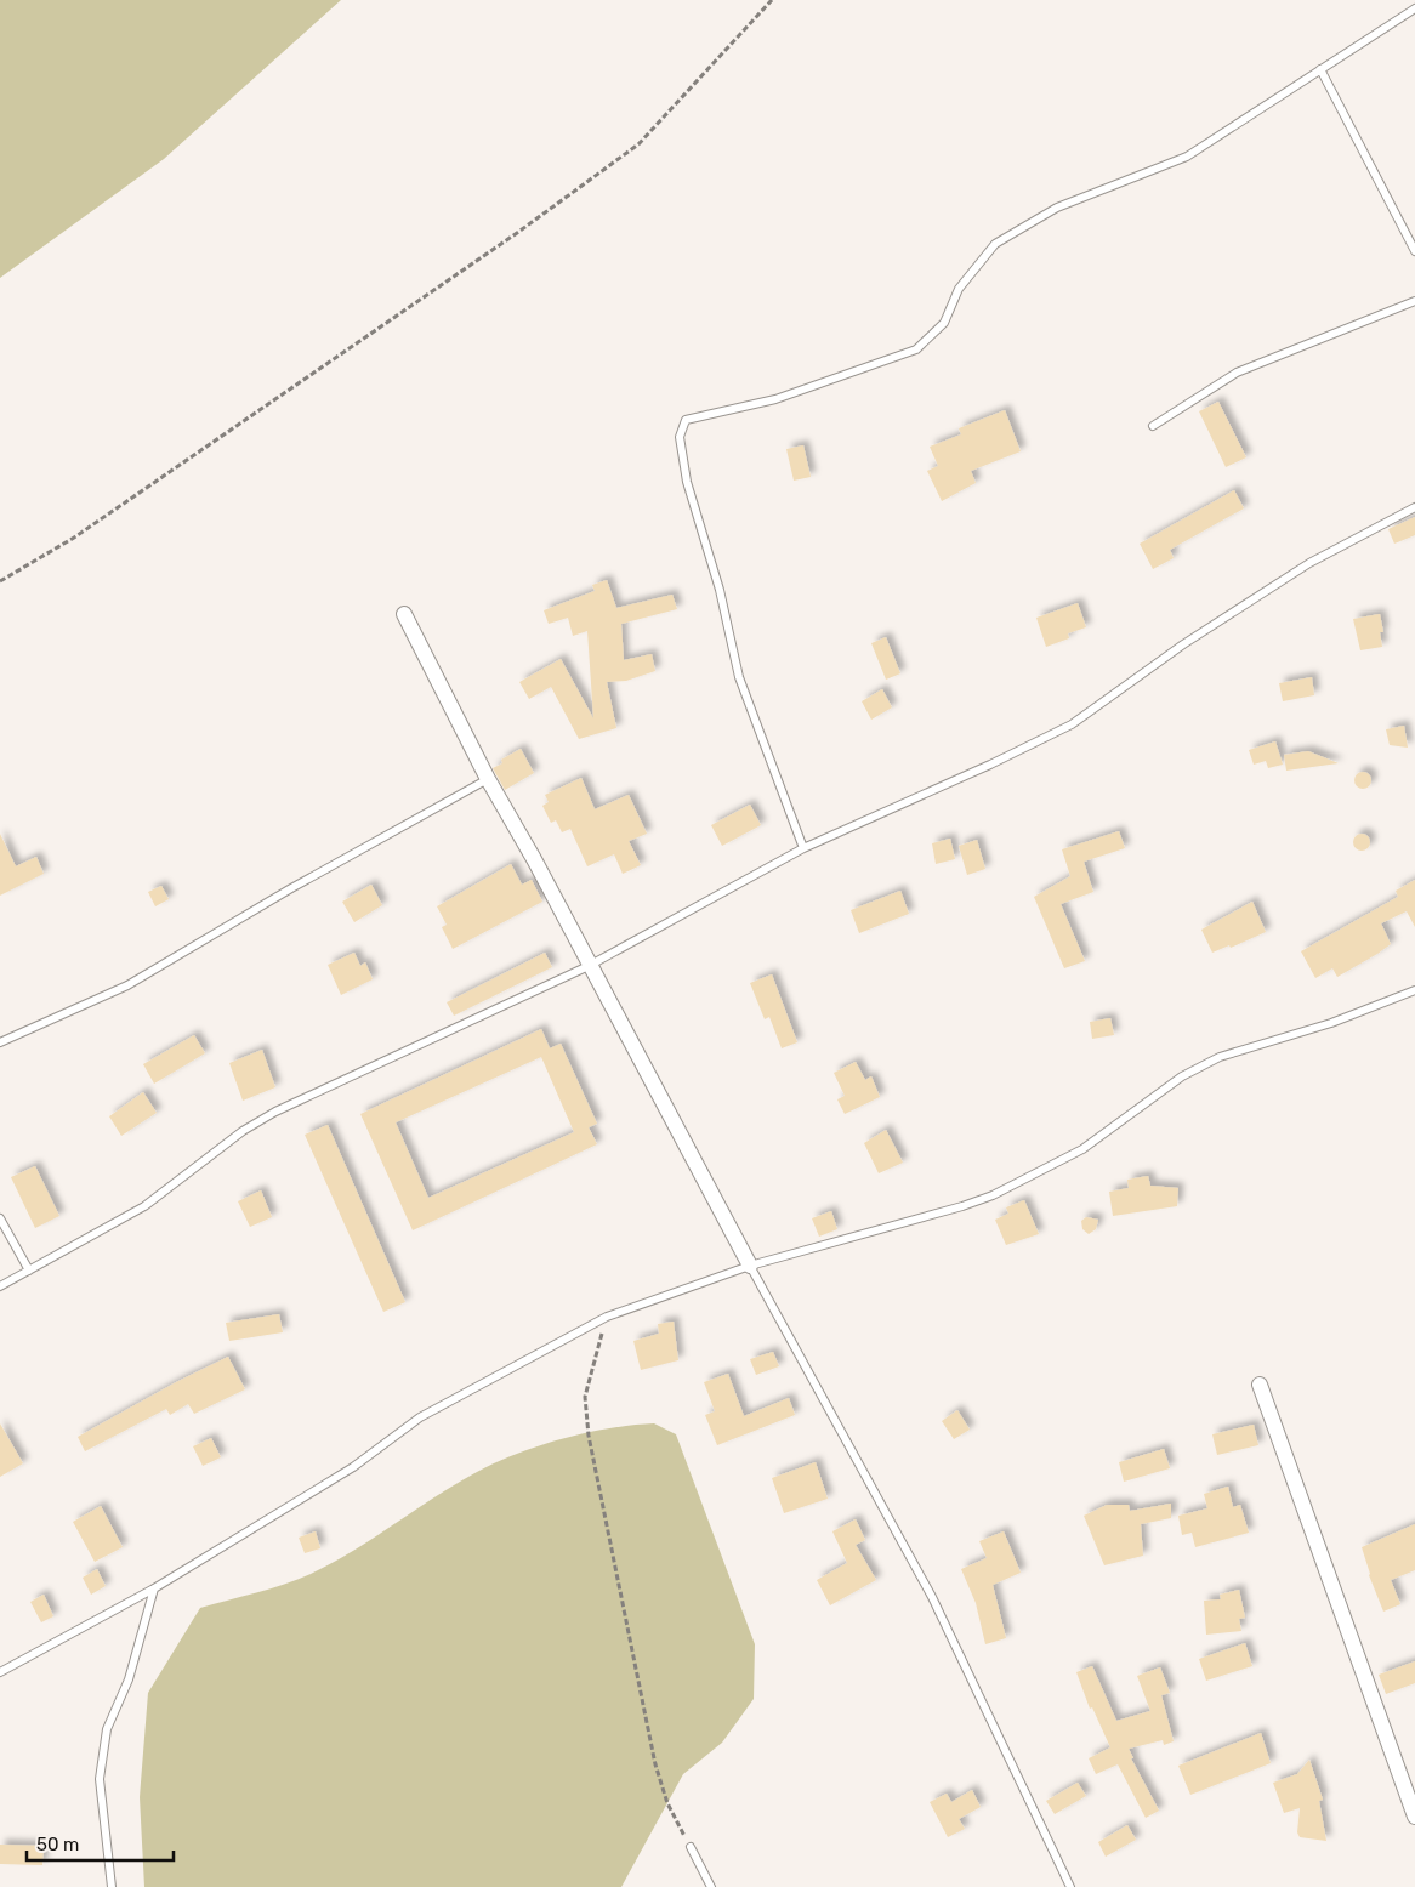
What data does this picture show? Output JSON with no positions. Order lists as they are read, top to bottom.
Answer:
{
  "scale_bar": "50 m"
}
